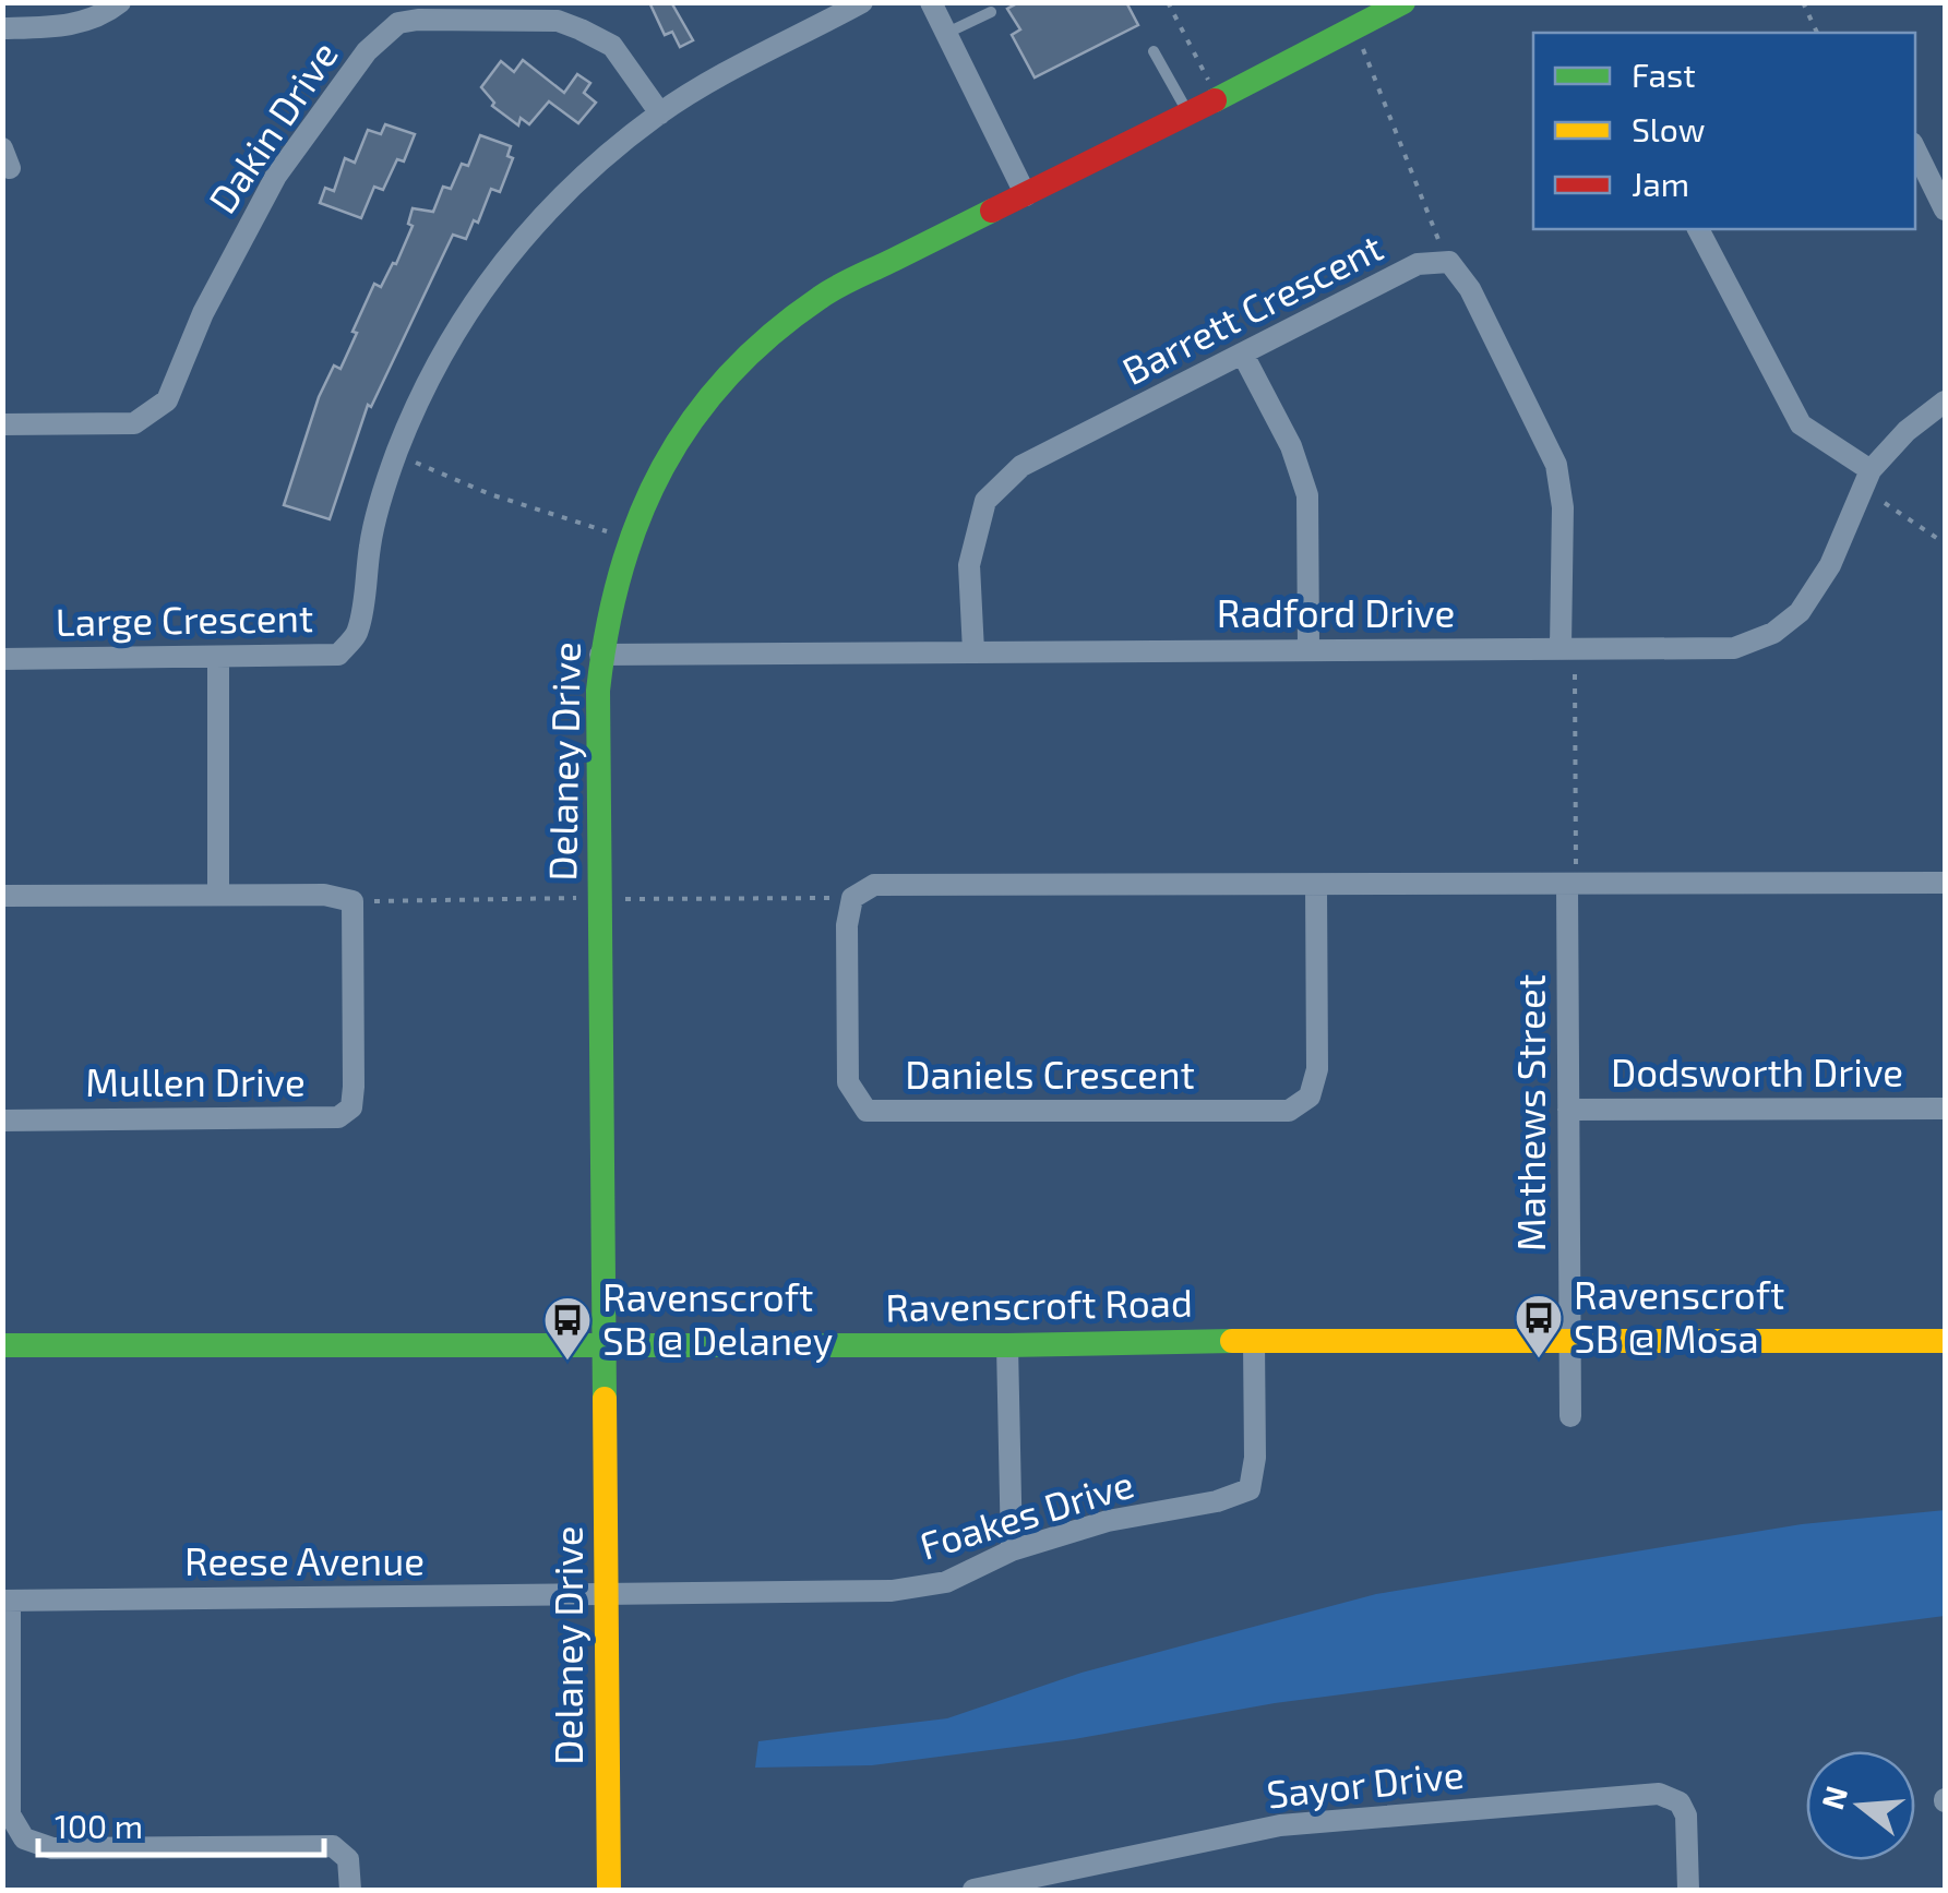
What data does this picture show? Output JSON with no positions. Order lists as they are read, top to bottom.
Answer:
{
  "streets": {
    "street": [
      "Dakin Drive",
      "Barrett Crescent",
      "Radford Drive",
      "Large Crescent",
      "Delaney Drive",
      "Dodsworth Drive",
      "Daniels Crescent",
      "Mullen Drive",
      "Mathews Street",
      "Ravenscroft Road",
      "Foakes Drive",
      "Reese Avenue",
      "Sayor Drive"
    ]
  },
  "crossings": [
    ["Dakin Drive", "Large Crescent"],
    ["Barrett Crescent", "Radford Drive"],
    ["Radford Drive", "Delaney Drive"],
    ["Delaney Drive", "Ravenscroft Road"],
    ["Delaney Drive", "Foakes Drive"],
    ["Delaney Drive", "Reese Avenue"],
    ["Dodsworth Drive", "Mathews Street"],
    ["Daniels Crescent", "Mathews Street"],
    ["Mathews Street", "Ravenscroft Road"],
    ["Ravenscroft Road", "Foakes Drive"],
    ["Foakes Drive", "Reese Avenue"]
  ],
  "places": {
    "bus stop": ["Ravenscroft SB @ Mosa", "Ravenscroft SB @ Delaney"]
  },
  "legend": ["Fast", "Slow", "Jam"],
  "scale_bar": "100 m",
  "north": "left"
}
